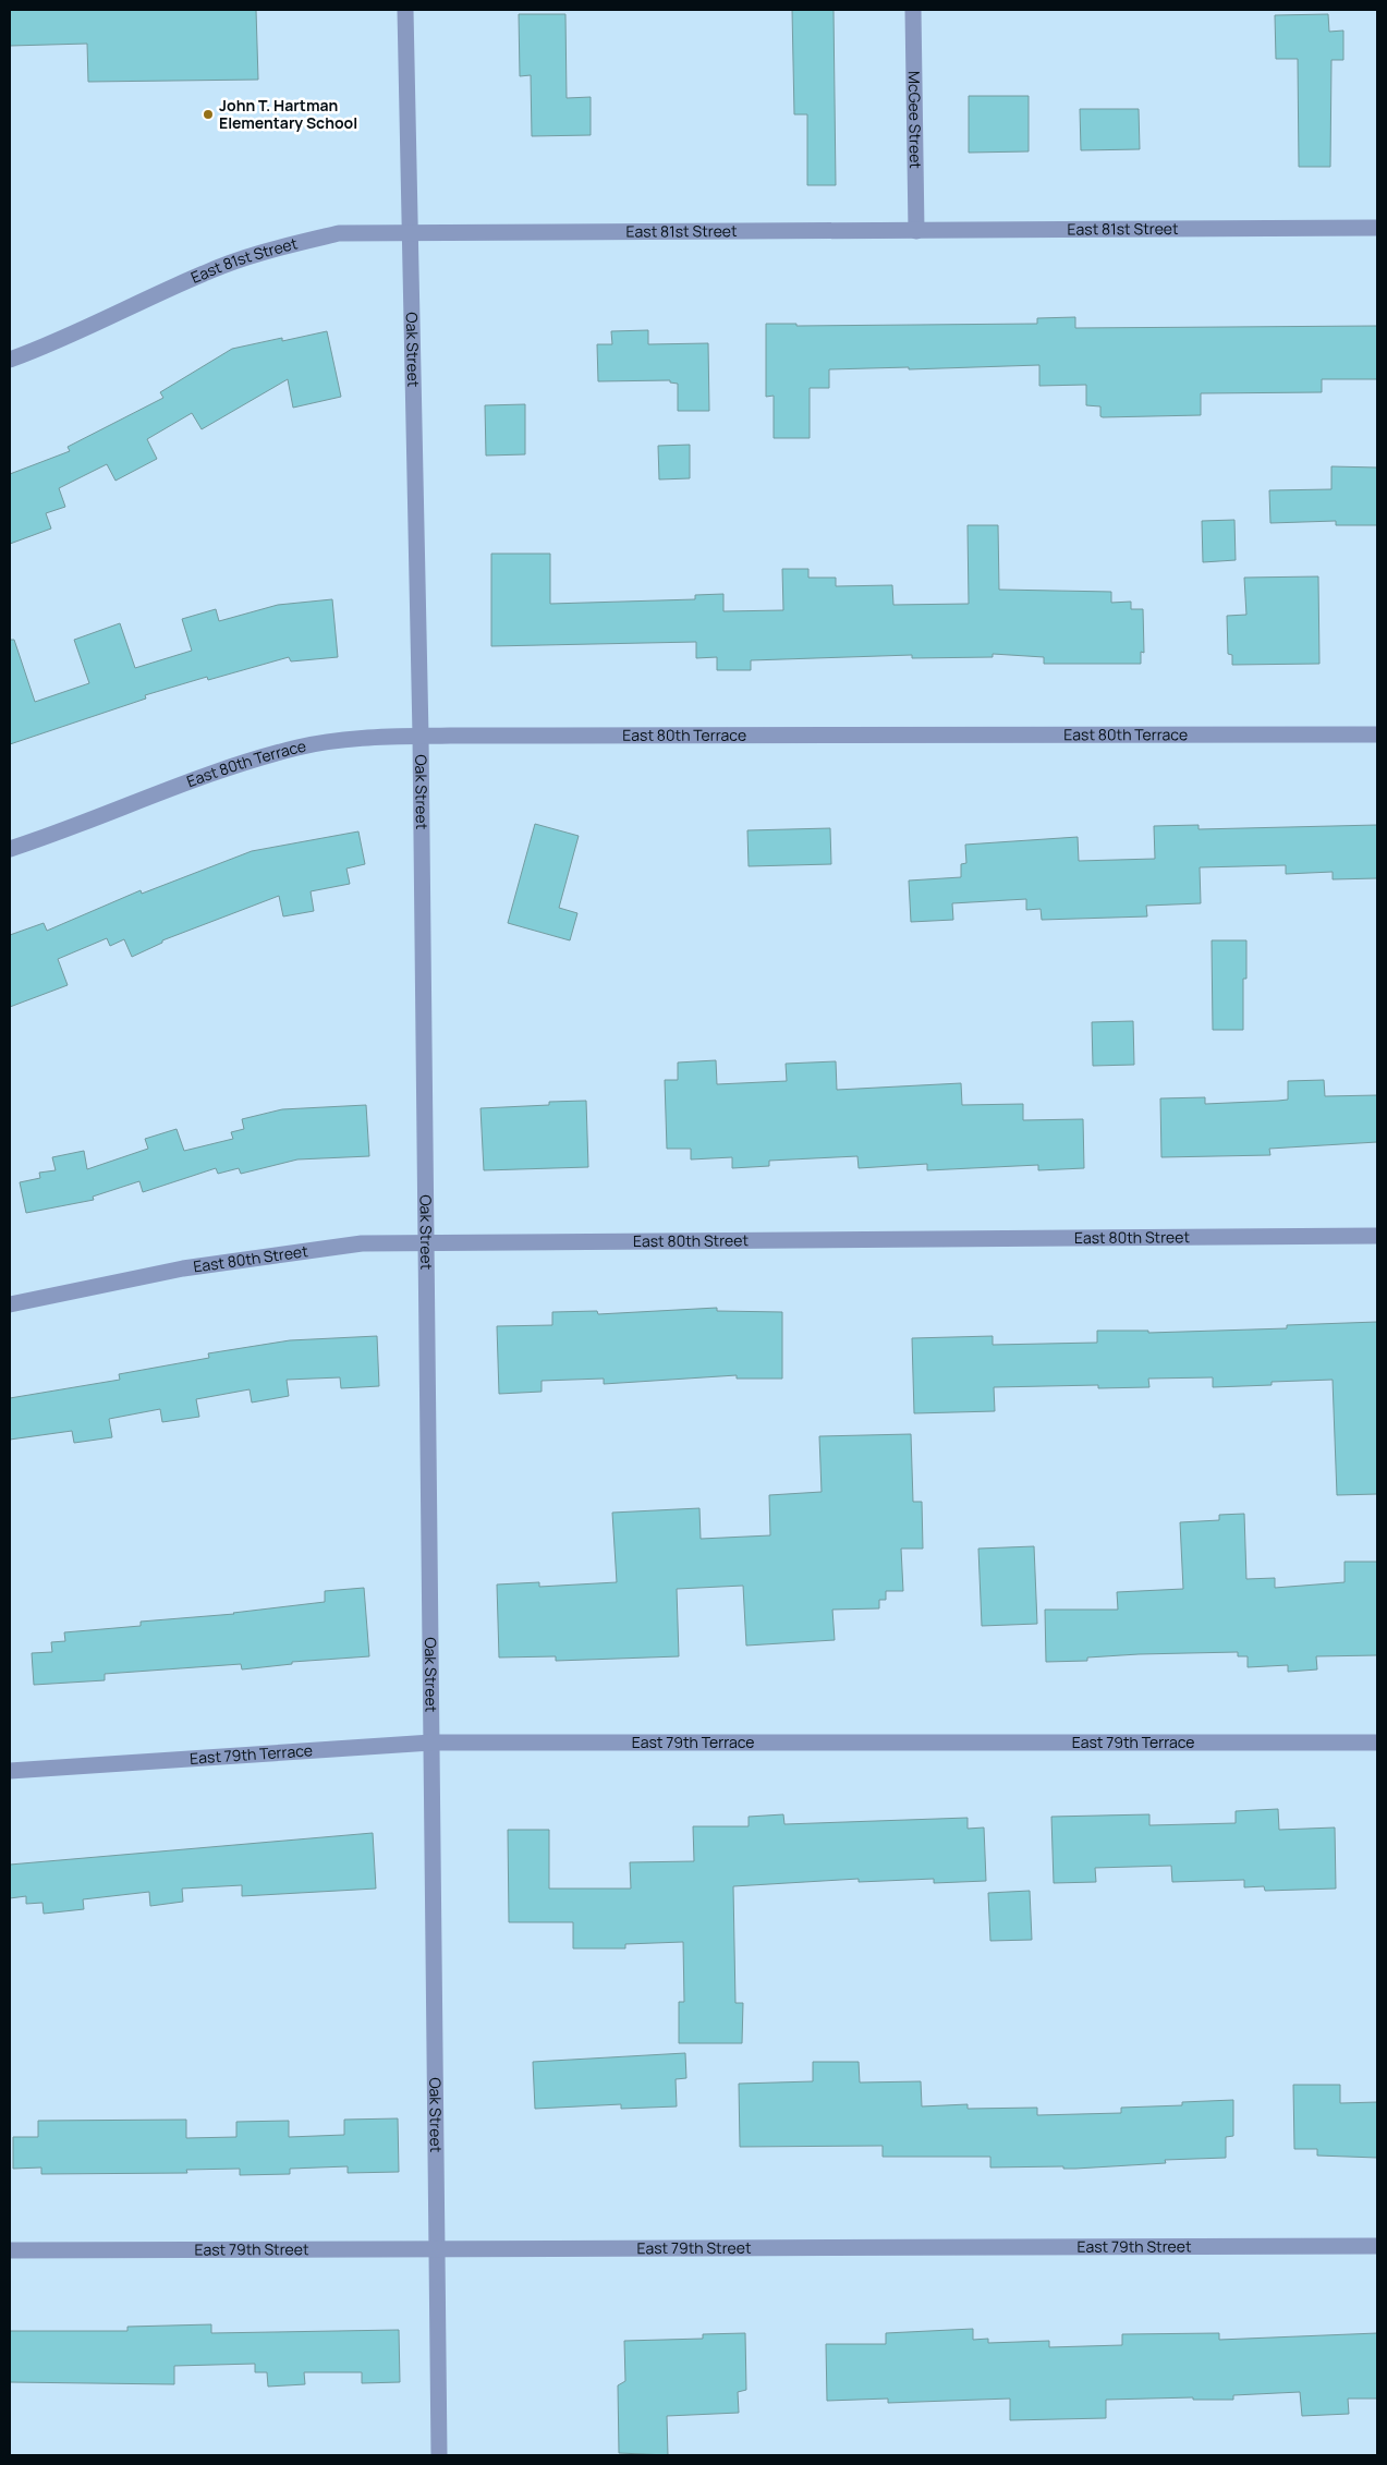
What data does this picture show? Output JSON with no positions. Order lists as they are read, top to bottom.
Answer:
{
  "streets": {
    "street": [
      "McGee Street",
      "East 81st Street",
      "Oak Street",
      "East 80th Terrace",
      "East 80th Street",
      "East 79th Terrace",
      "East 79th Street"
    ]
  },
  "crossings": [
    ["McGee Street", "East 81st Street"],
    ["East 81st Street", "Oak Street"],
    ["Oak Street", "East 80th Terrace"],
    ["Oak Street", "East 80th Street"],
    ["Oak Street", "East 79th Terrace"],
    ["Oak Street", "East 79th Street"]
  ],
  "places": ["John T. Hartman Elementary School"]
}
